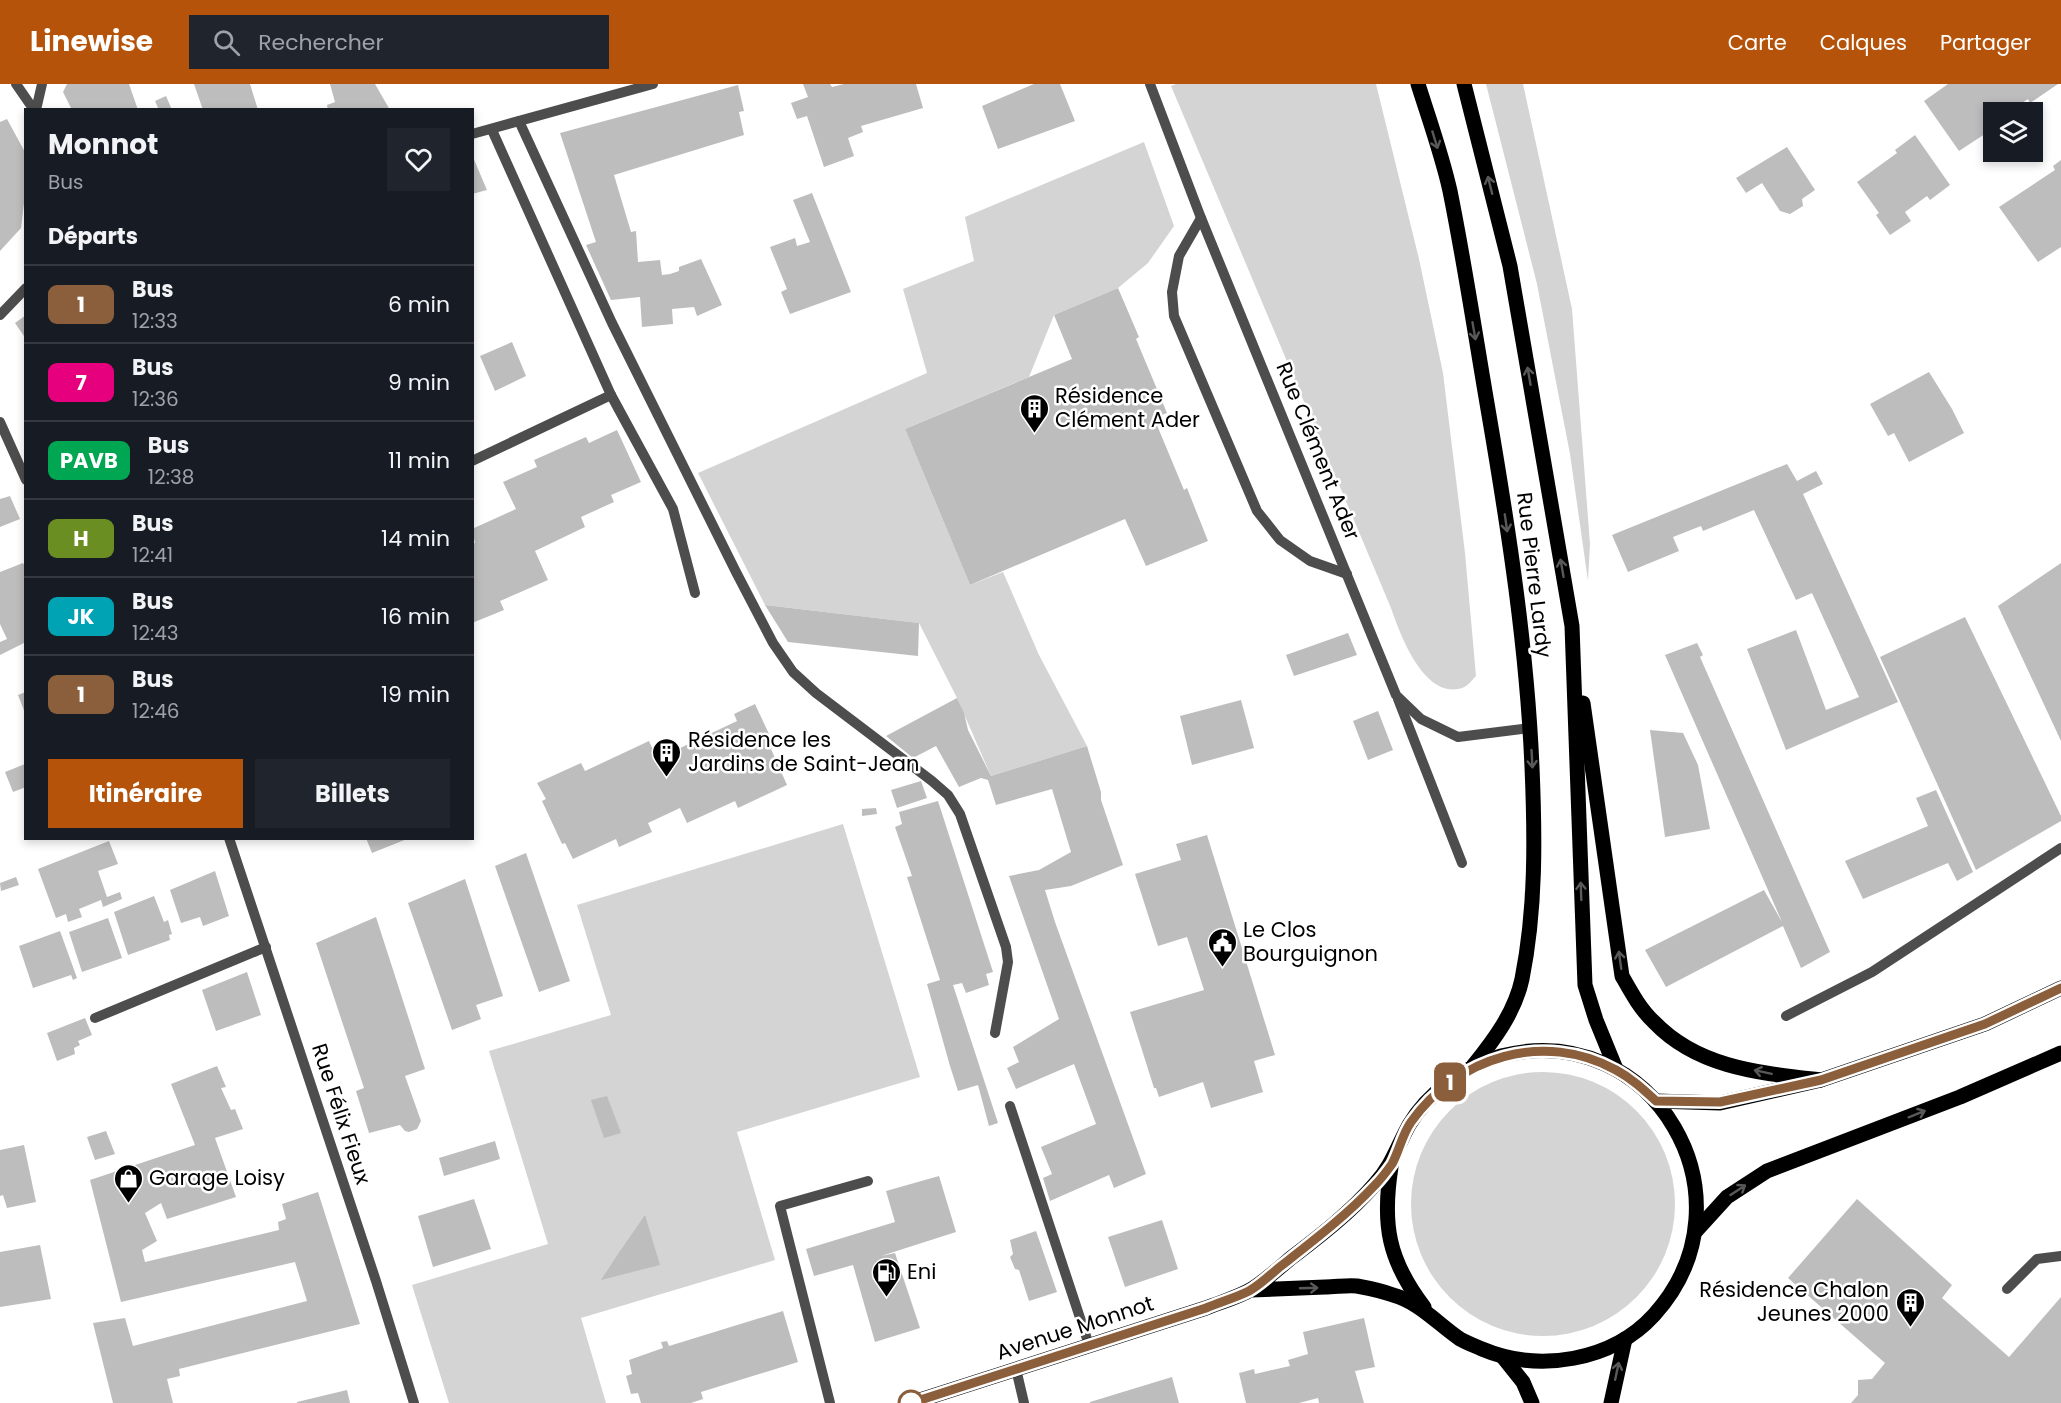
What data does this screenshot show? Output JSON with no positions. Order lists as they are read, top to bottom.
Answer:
{
  "streets": {
    "main road": ["Rue Pierre Lardy", "Avenue Monnot"],
    "street": ["Rue Clément Ader", "Rue Félix Fieux"]
  },
  "crossings": [
    ["Rue Clément Ader", "Rue Pierre Lardy"]
  ],
  "places": {
    "building": ["Résidence Clément Ader", "Résidence les Jardins de Saint-Jean", "Résidence Chalon Jeunes 2000"],
    "public building": ["Le Clos Bourguignon"],
    "shop": ["Garage Loisy"],
    "fuel station": ["Eni"]
  },
  "lines": ["bus line 1"],
  "page": {
    "header": "Linewise",
    "search": "Rechercher",
    "nav": ["Carte", "Calques", "Partager"],
    "on_map": "1",
    "heading": [
      ["Monnot", "Bus"],
      "Départs"
    ],
    "list": [
      {
        "mark": "1",
        "name": "Bus",
        "note": "12:33",
        "value": "6 min"
      },
      {
        "mark": "7",
        "name": "Bus",
        "note": "12:36",
        "value": "9 min"
      },
      {
        "mark": "PAVB",
        "name": "Bus",
        "note": "12:38",
        "value": "11 min"
      },
      {
        "mark": "H",
        "name": "Bus",
        "note": "12:41",
        "value": "14 min"
      },
      {
        "mark": "JK",
        "name": "Bus",
        "note": "12:43",
        "value": "16 min"
      },
      {
        "mark": "1",
        "name": "Bus",
        "note": "12:46",
        "value": "19 min"
      }
    ],
    "buttons": ["Itinéraire", "Billets"]
  }
}
